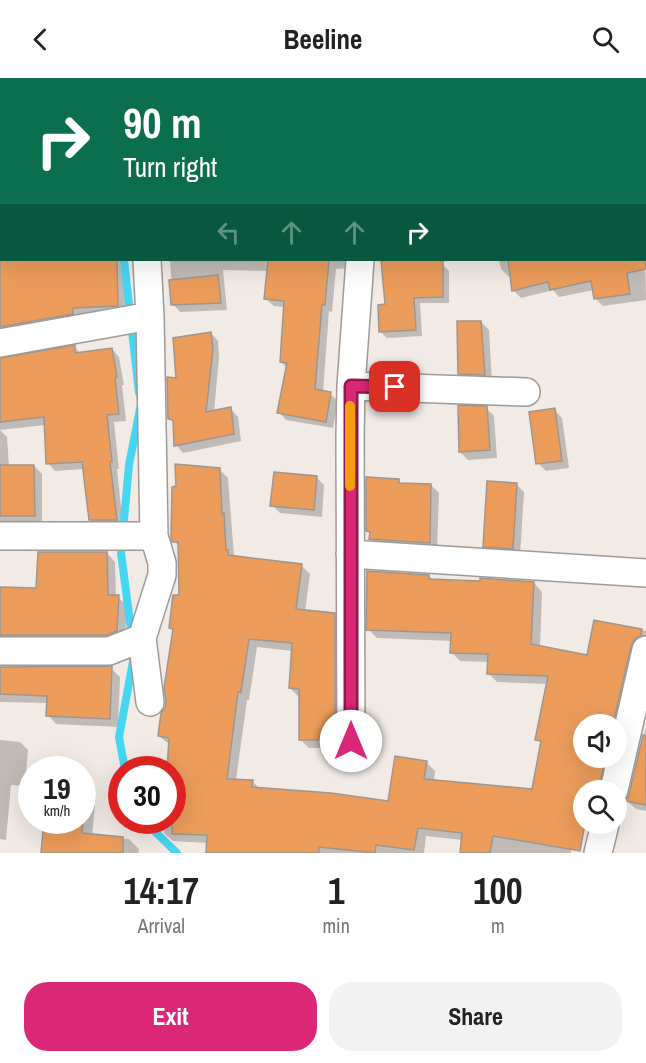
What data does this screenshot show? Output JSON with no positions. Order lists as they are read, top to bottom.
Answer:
{
  "page": {
    "header": "Beeline",
    "turn": ["90 m", "Turn right"],
    "speed": "19 km/h",
    "limit": "30",
    "eta": [
      "14:17",
      "Arrival",
      "1",
      "min",
      "100",
      "m"
    ],
    "buttons": ["Exit", "Share"]
  }
}
